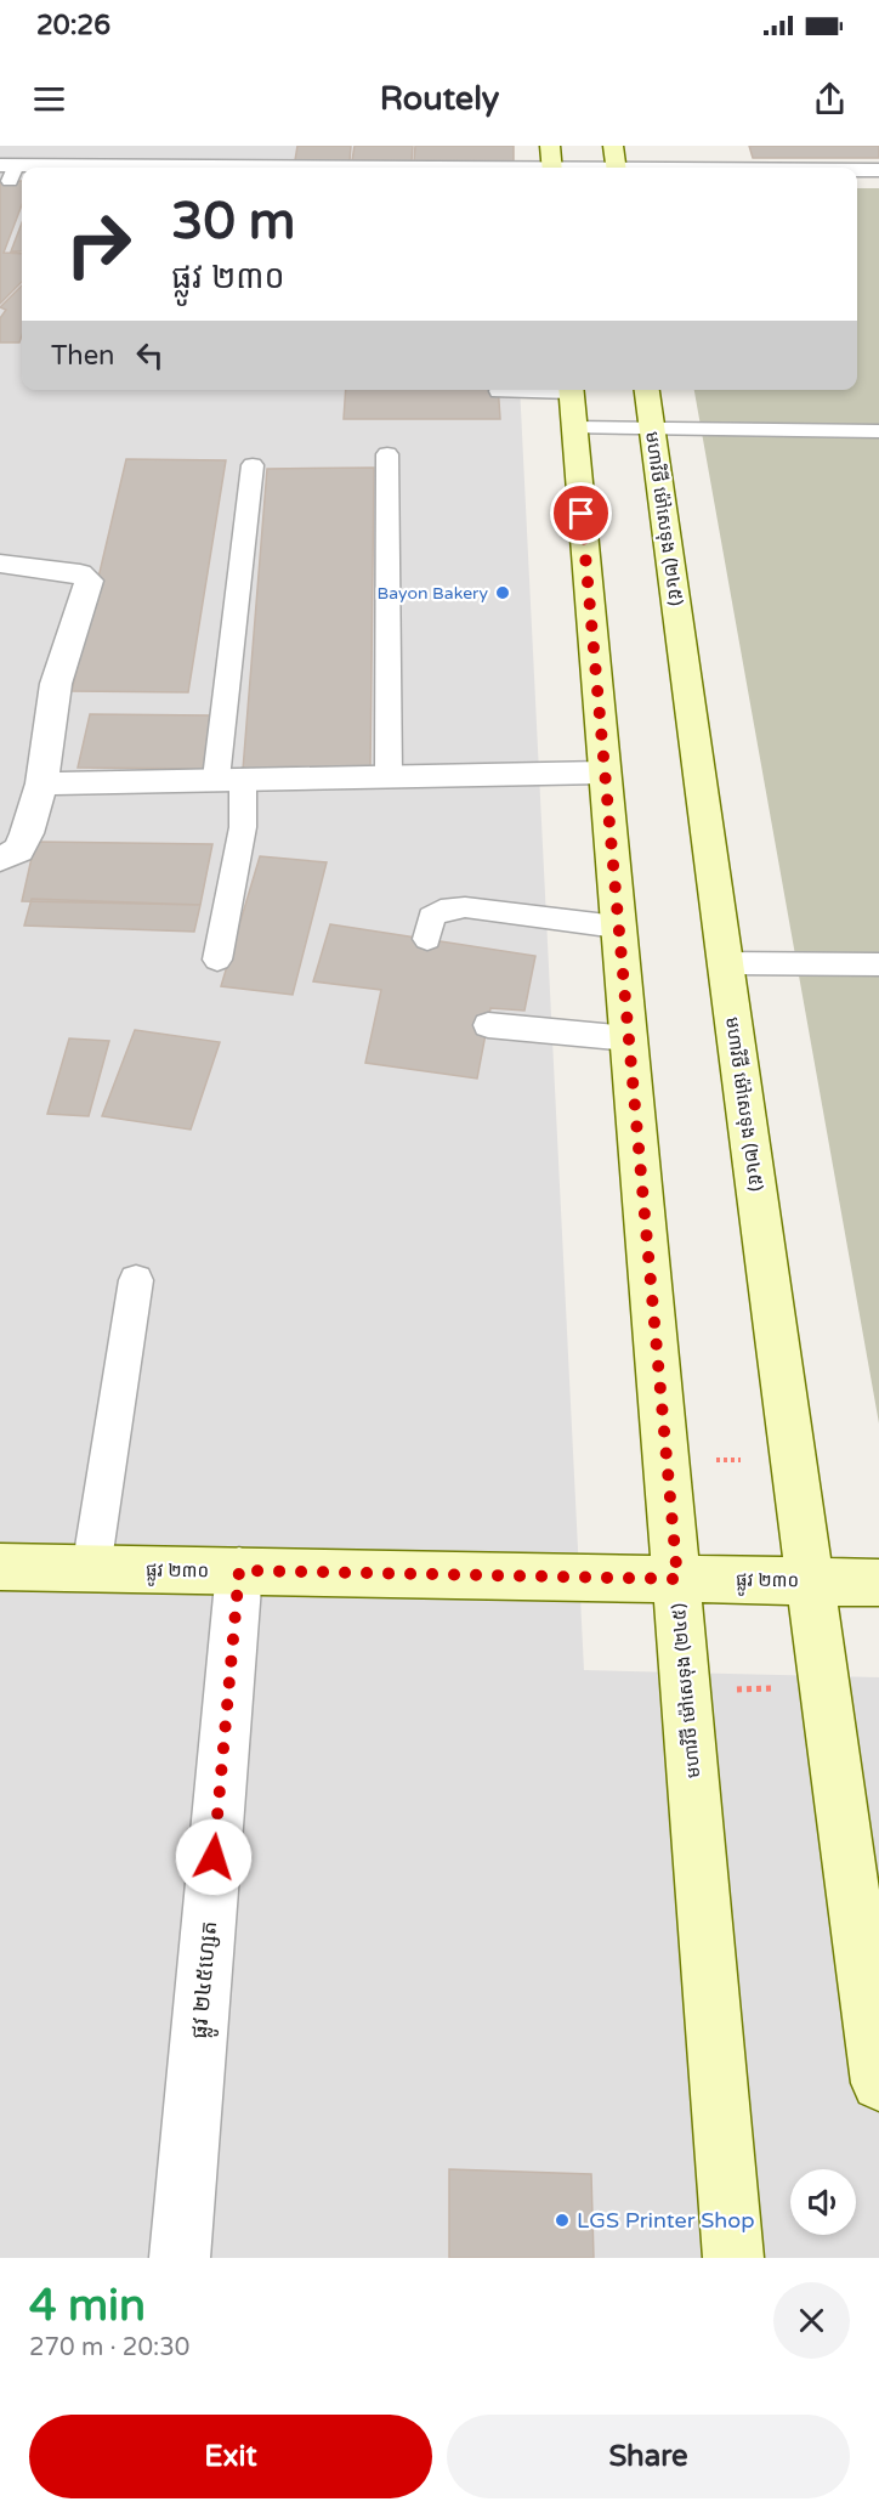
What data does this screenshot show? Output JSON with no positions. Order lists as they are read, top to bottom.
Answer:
{
  "streets": {
    "main road": ["មហាវិថី ម៉ៅសេទុង (២៤៥)", "ផ្លូវ ២៣០"],
    "street": ["ផ្លូវ ២៤៥ហ្សេត"]
  },
  "crossings": [
    ["មហាវិថី ម៉ៅសេទុង (២៤៥)", "ផ្លូវ ២៣០"],
    ["ផ្លូវ ២៣០", "ផ្លូវ ២៤៥ហ្សេត"]
  ],
  "places": ["Bayon Bakery", "LGS Printer Shop"],
  "page": {
    "status": "20:26",
    "header": "Routely",
    "turn": ["30 m", "ផ្លូវ ២៣០"],
    "then": "Then",
    "heading": ["4 min", "270 m · 20:30"],
    "buttons": ["Exit", "Share"]
  }
}
